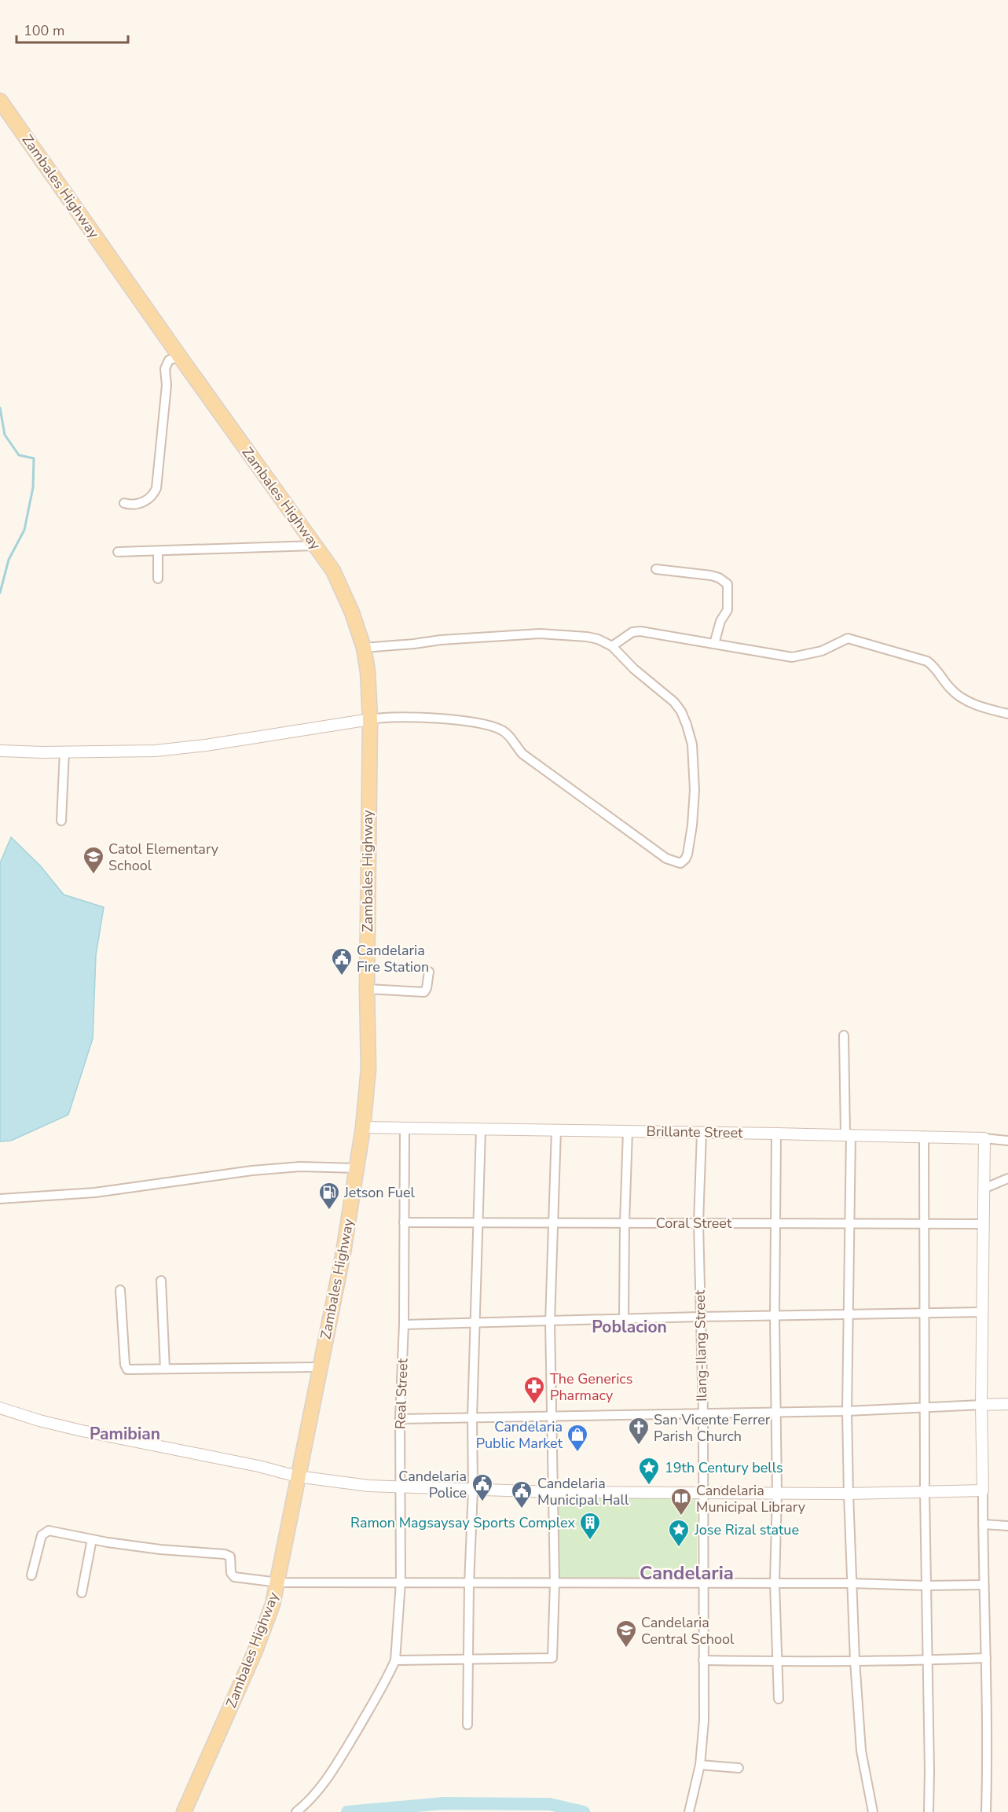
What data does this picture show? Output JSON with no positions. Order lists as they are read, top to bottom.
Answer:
{
  "streets": {
    "main road": ["Zambales Highway"],
    "street": [
      "Brillante Street",
      "Coral Street",
      "Ilang-Ilang Street",
      "Real Street"
    ]
  },
  "crossings": [
    ["Zambales Highway", "Brillante Street"],
    ["Brillante Street", "Ilang-Ilang Street"],
    ["Brillante Street", "Real Street"],
    ["Coral Street", "Ilang-Ilang Street"],
    ["Coral Street", "Real Street"]
  ],
  "districts": ["Poblacion", "Pamibian", "Candelaria"],
  "places": {
    "school or university": ["Catol Elementary School", "Candelaria Central School"],
    "public building": ["Candelaria Fire Station", "Candelaria Police", "Candelaria Municipal Hall"],
    "fuel station": ["Jetson Fuel"],
    "pharmacy": ["The Generics Pharmacy"],
    "church": ["San Vicente Ferrer Parish Church"],
    "shop": ["Candelaria Public Market"],
    "place": ["19th Century bells", "Jose Rizal statue"],
    "library": ["Candelaria Municipal Library"],
    "building": ["Ramon Magsaysay Sports Complex"]
  },
  "scale_bar": "100 m"
}
